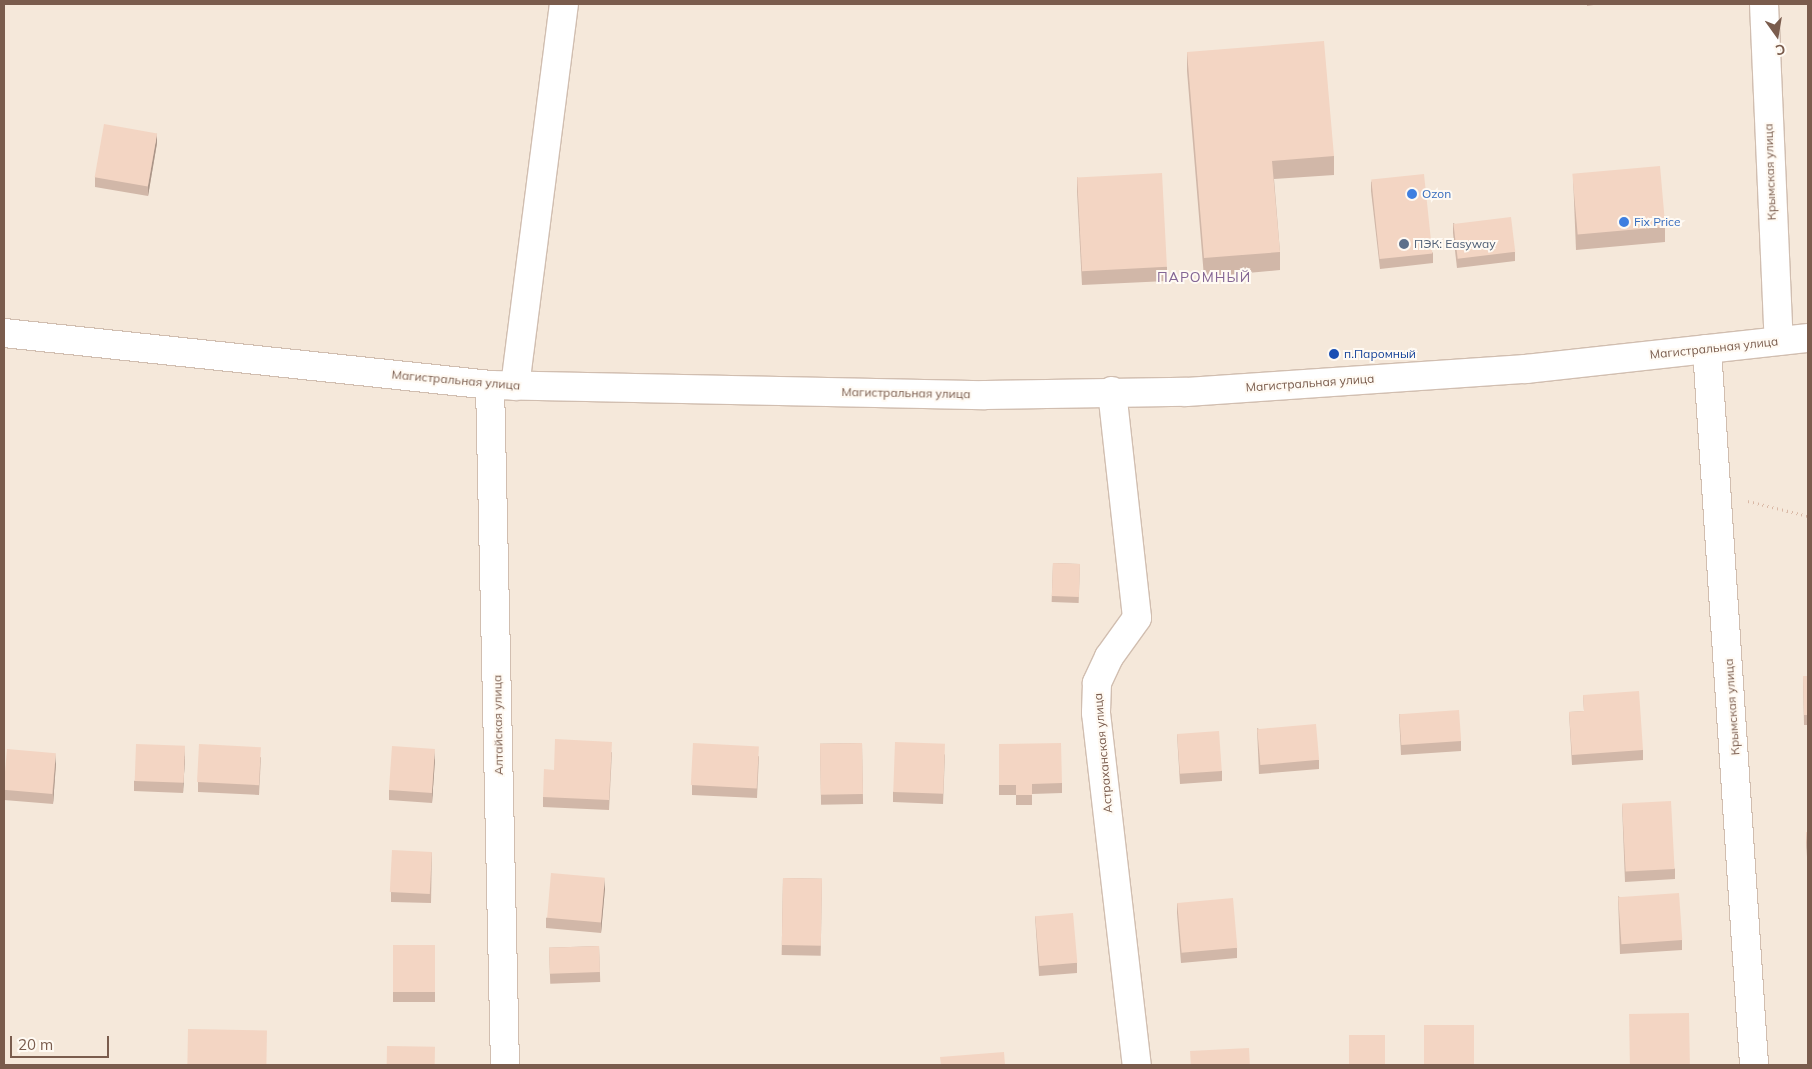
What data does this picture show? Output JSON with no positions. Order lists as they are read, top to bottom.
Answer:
{
  "streets": {
    "street": [
      "Крымская улица",
      "Магистральная улица",
      "Алтайская улица",
      "Астраханская улица"
    ]
  },
  "crossings": [
    ["Крымская улица", "Магистральная улица"],
    ["Магистральная улица", "Алтайская улица"],
    ["Магистральная улица", "Астраханская улица"]
  ],
  "districts": ["ПАРОМНЫЙ"],
  "places": [
    "Ozon",
    "Fix Price",
    "ПЭК: Easyway",
    "п.Паромный"
  ],
  "scale_bar": "20 m",
  "north": "bottom"
}
